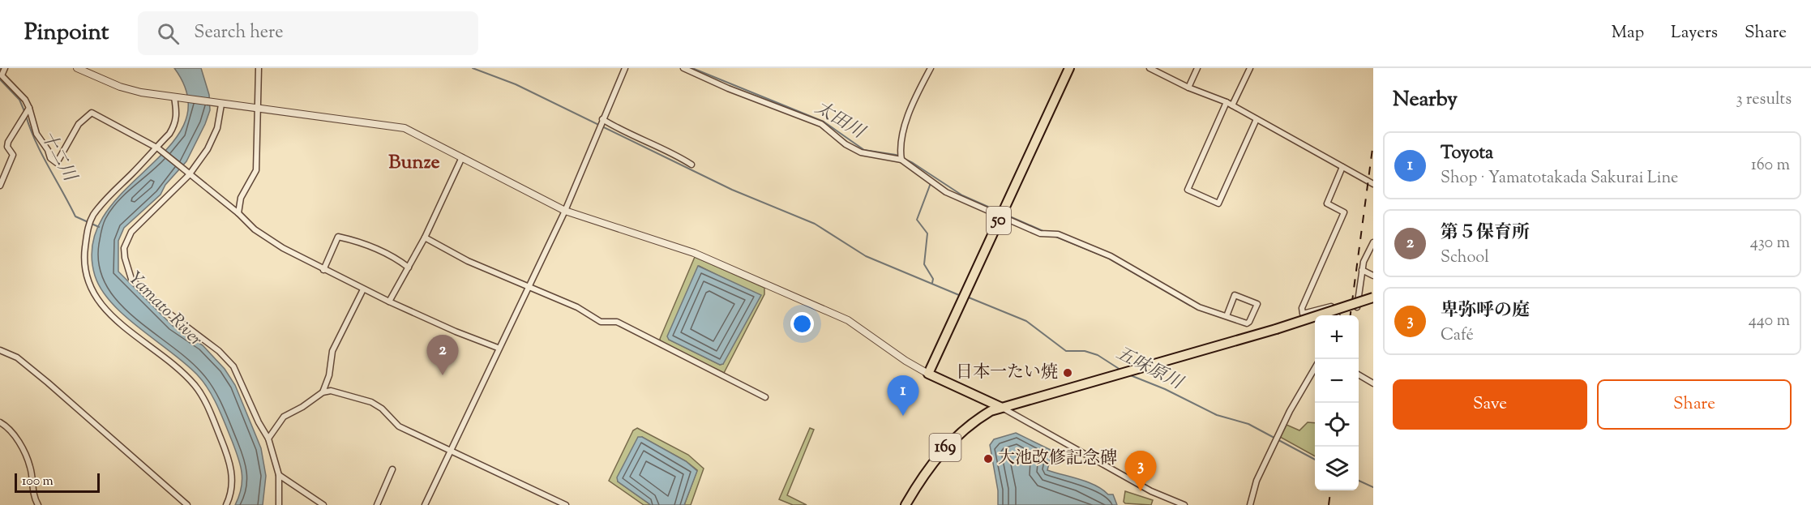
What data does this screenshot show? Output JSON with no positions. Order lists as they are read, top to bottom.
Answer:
{
  "streets": {
    "main road": ["50", "169"]
  },
  "districts": ["Bunze"],
  "water": [
    "太田川",
    "十二川",
    "Yamato River",
    "五味原川"
  ],
  "places": ["日本一たい焼", "大池改修記念碑"],
  "scale_bar": "100 m",
  "page": {
    "header": "Pinpoint",
    "search": "Search here",
    "nav": ["Map", "Layers", "Share"],
    "heading": ["Nearby", "3 results"],
    "list": [
      {
        "mark": "1",
        "name": "Toyota",
        "note": "Shop · Yamatotakada Sakurai Line",
        "value": "160 m"
      },
      {
        "mark": "2",
        "name": "第５保育所",
        "note": "School",
        "value": "430 m"
      },
      {
        "mark": "3",
        "name": "卑弥呼の庭",
        "note": "Café",
        "value": "440 m"
      }
    ],
    "map_buttons": ["+", "−"],
    "pins": ["2", "1", "3"],
    "buttons": ["Save", "Share"],
    "scale": "100 m"
  }
}
